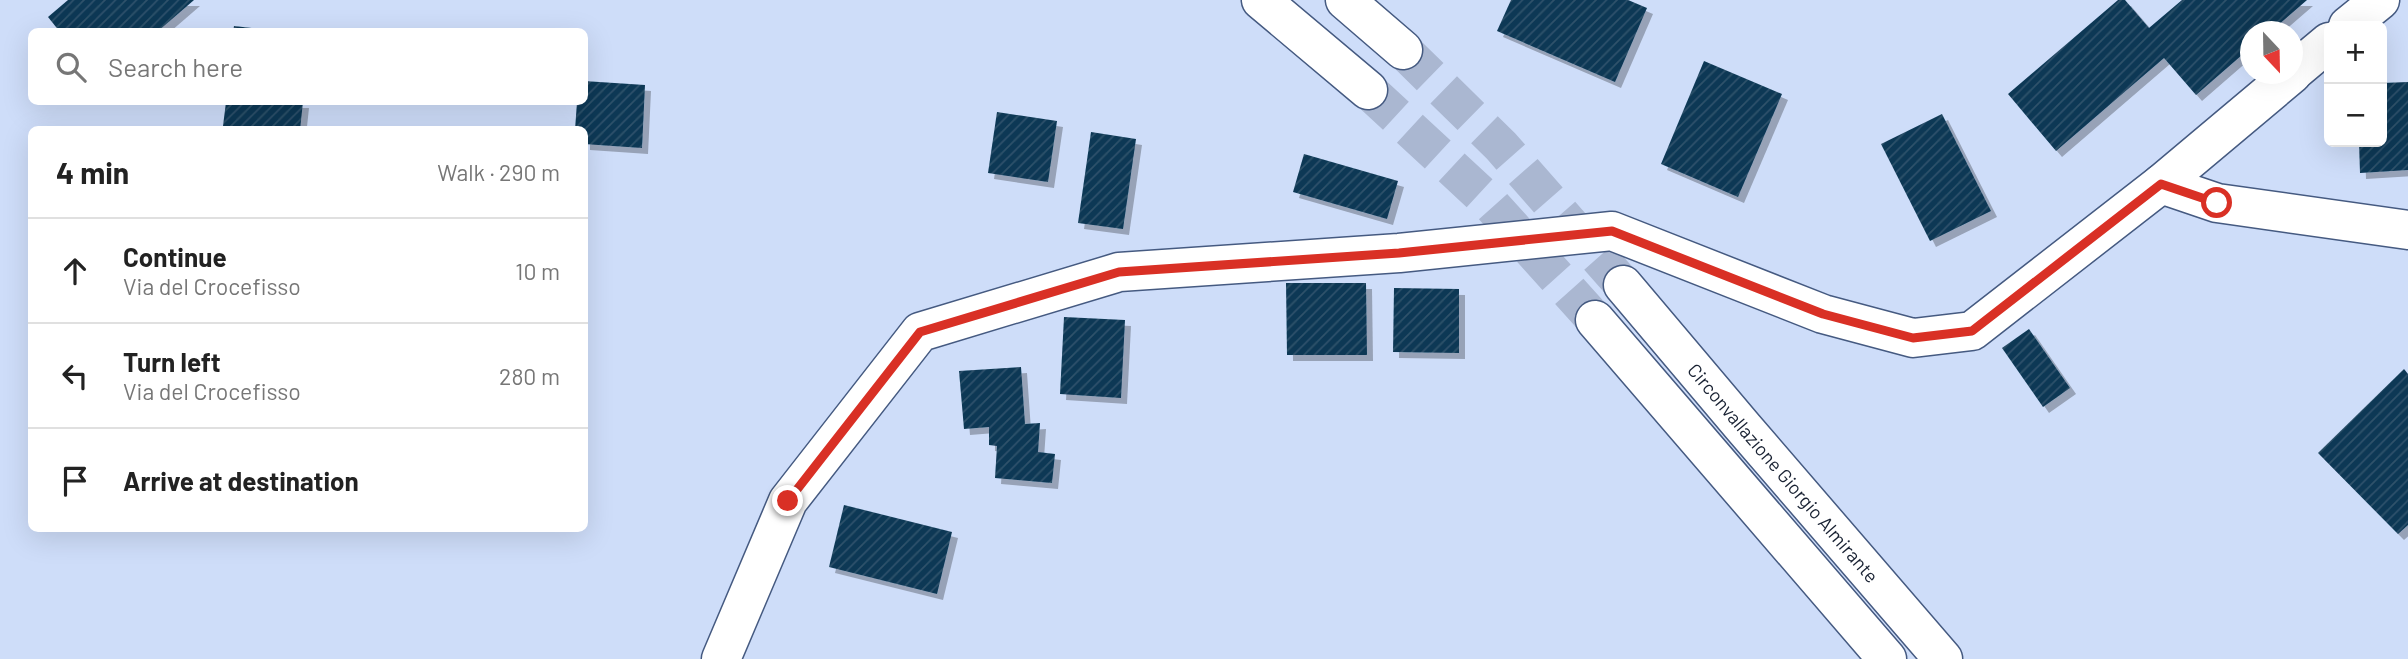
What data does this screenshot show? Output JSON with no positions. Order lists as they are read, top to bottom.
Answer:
{
  "streets": {
    "main road": ["Circonvallazione Giorgio Almirante"]
  },
  "north": "bottom",
  "page": {
    "map_buttons": ["+", "−"],
    "search": "Search here",
    "heading": ["4 min", "Walk · 290 m"],
    "list": [
      ["Continue", "Via del Crocefisso", "10 m"],
      ["Turn left", "Via del Crocefisso", "280 m"],
      "Arrive at destination"
    ]
  }
}
